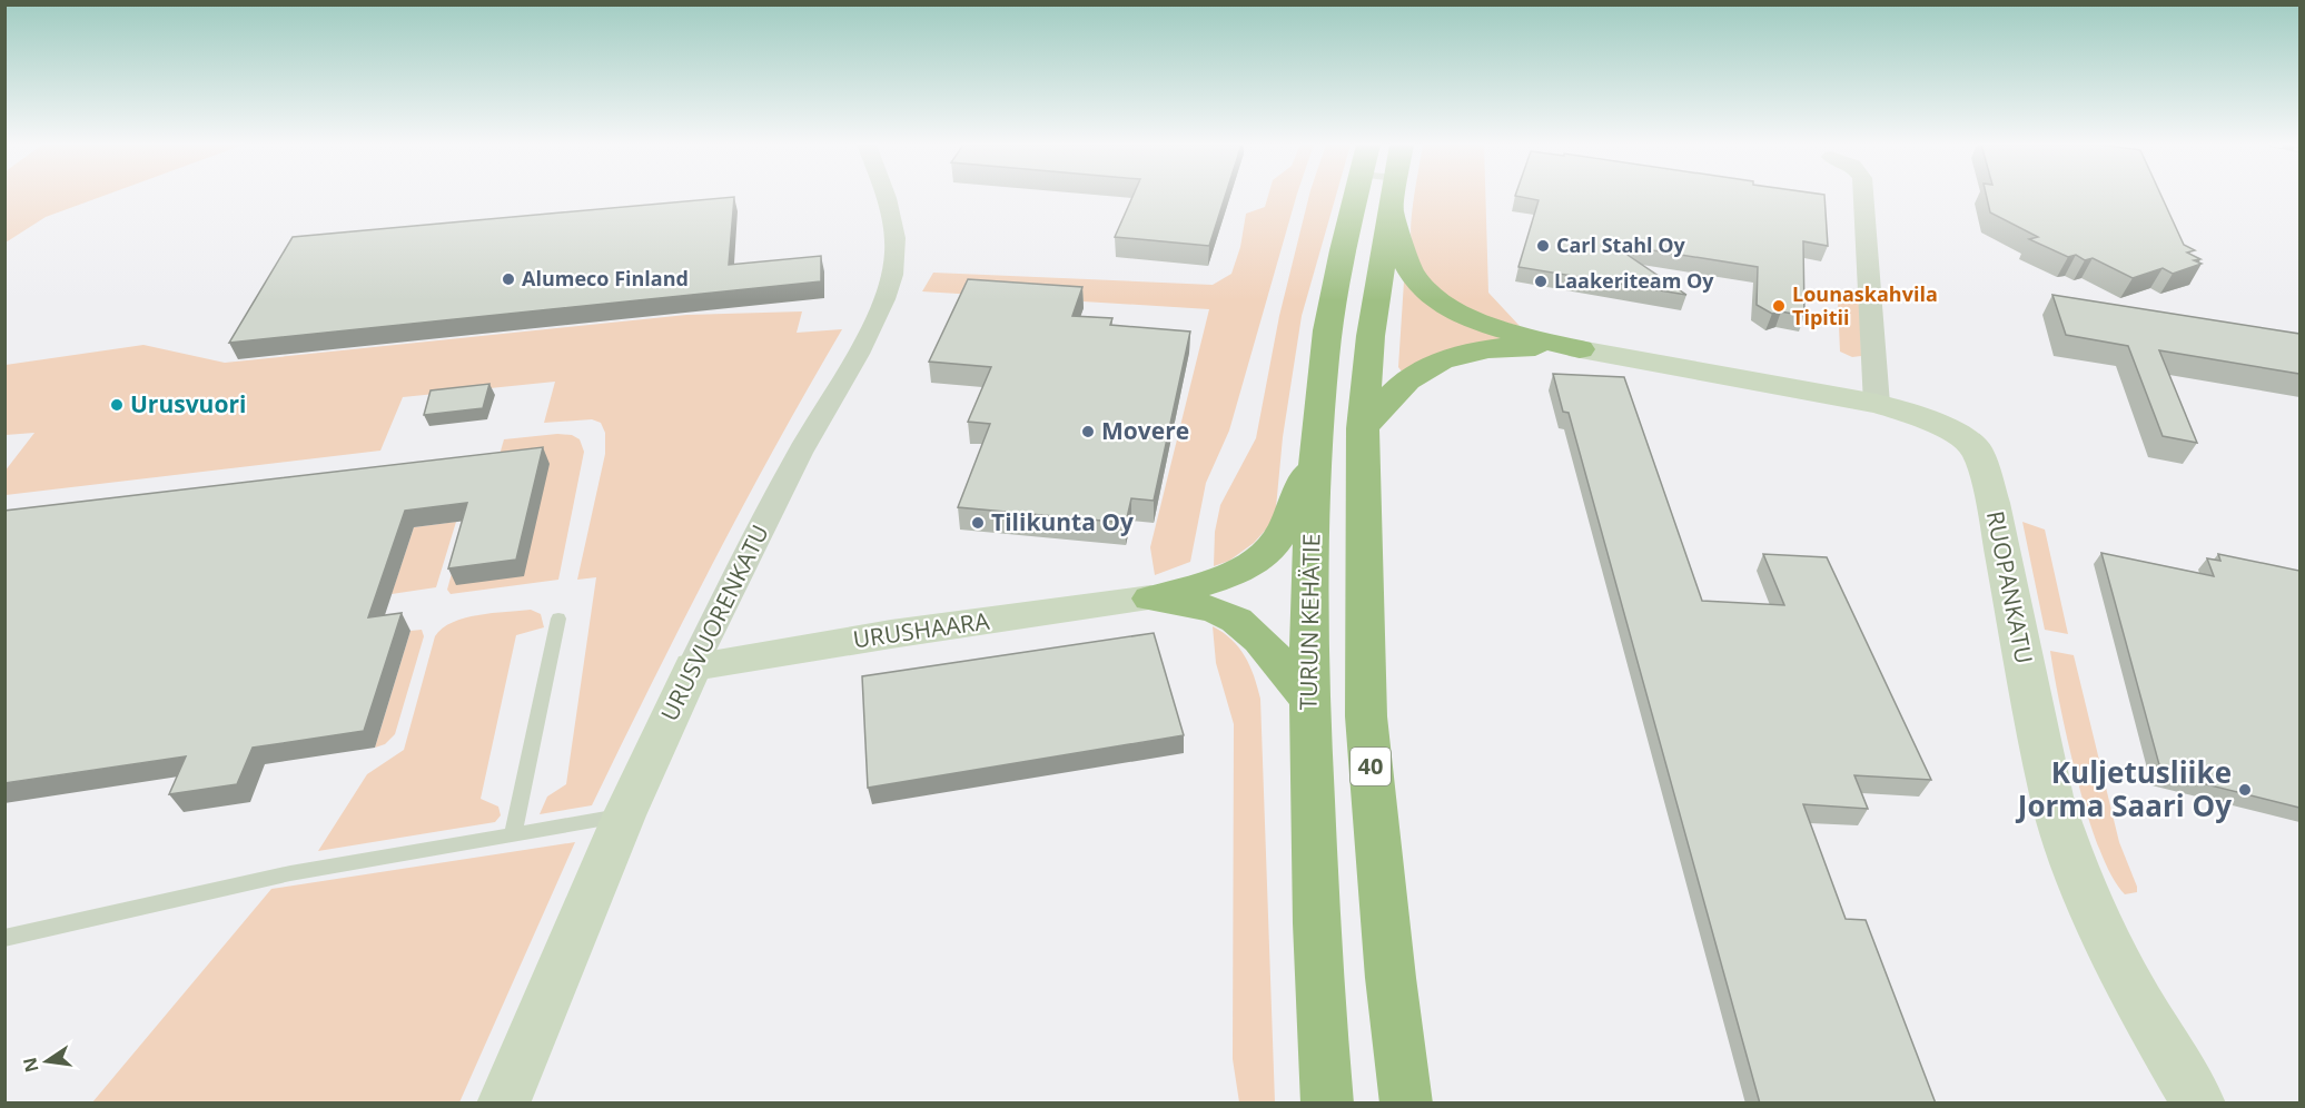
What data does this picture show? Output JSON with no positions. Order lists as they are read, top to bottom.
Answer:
{
  "streets": {
    "highway": ["TURUN KEHÄTIE", "40"],
    "street": ["RUOPANKATU", "URUSVUORENKATU", "URUSHAARA"]
  },
  "crossings": [
    ["URUSVUORENKATU", "URUSHAARA"]
  ],
  "places": [
    "Carl Stahl Oy",
    "Alumeco Finland",
    "Laakeriteam Oy",
    "Lounaskahvila Tipitii",
    "Urusvuori",
    "Movere",
    "Tilikunta Oy",
    "Kuljetusliike Jorma Saari Oy"
  ],
  "north": "left"
}
